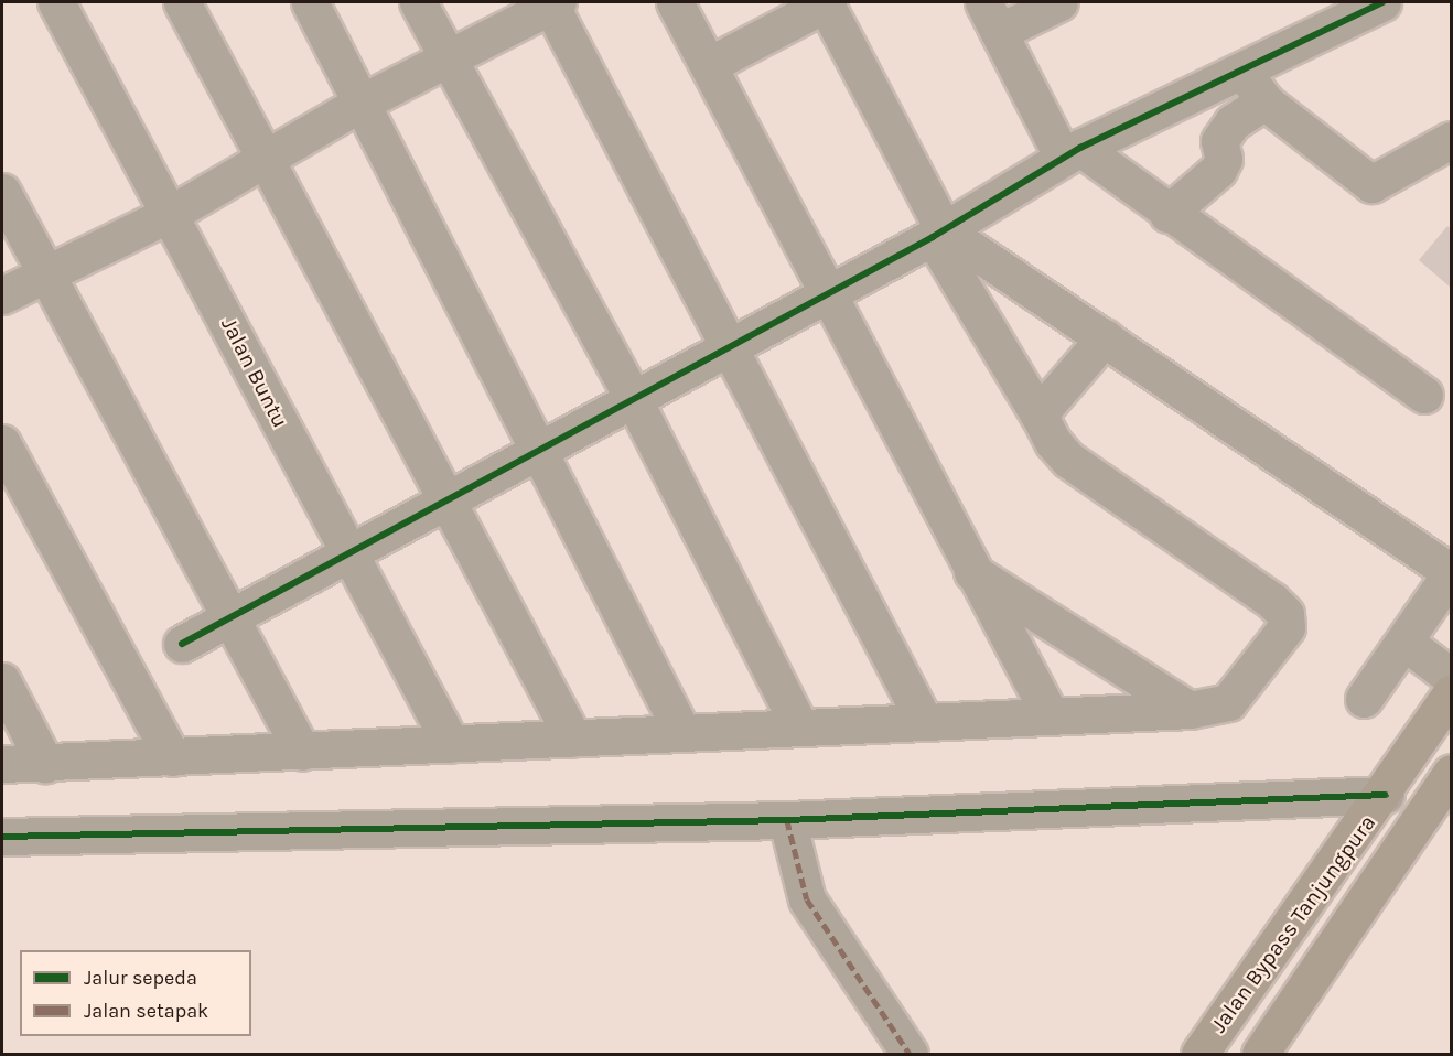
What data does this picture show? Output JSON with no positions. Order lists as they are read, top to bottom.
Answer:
{
  "streets": {
    "highway": ["Jalan Bypass Tanjungpura"],
    "street": ["Jalan Buntu"]
  },
  "legend": ["Jalur sepeda", "Jalan setapak"]
}
